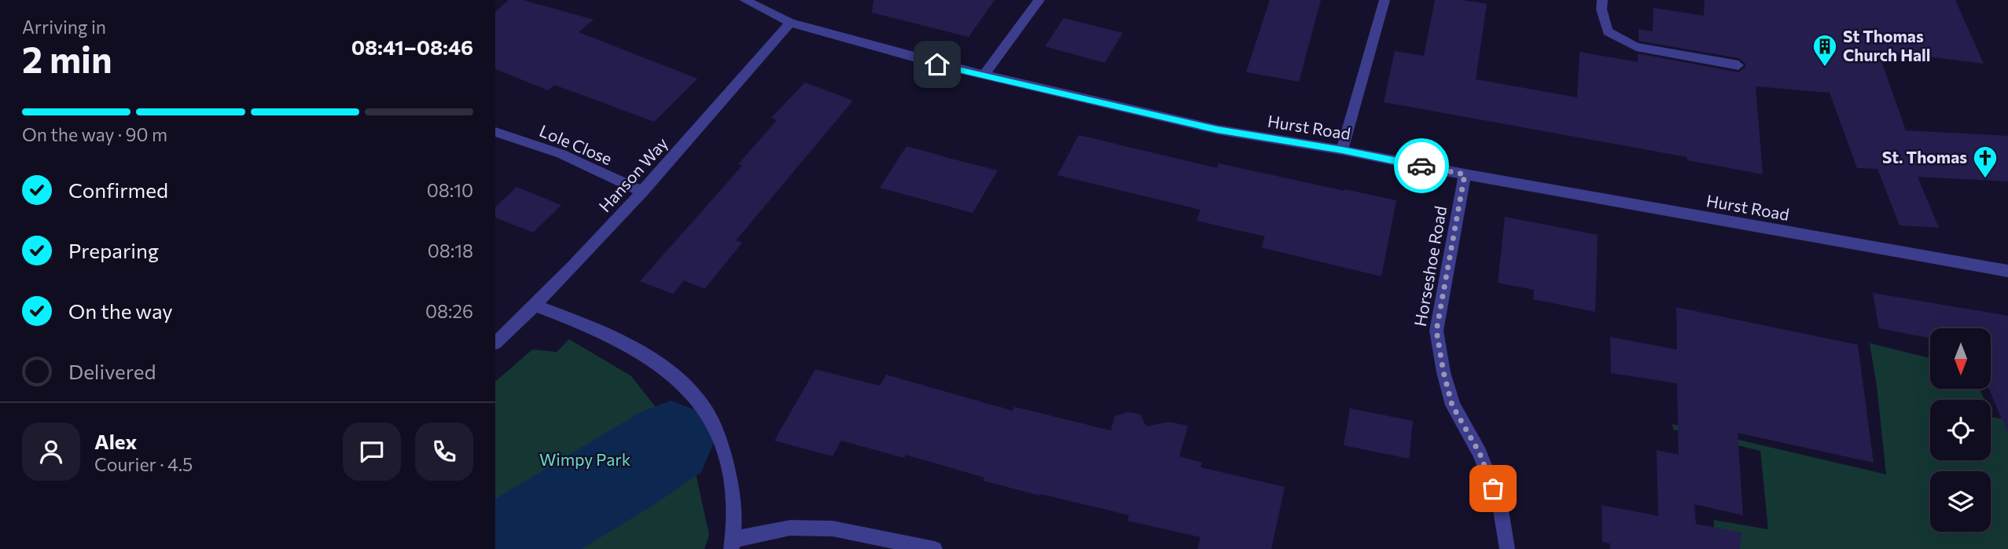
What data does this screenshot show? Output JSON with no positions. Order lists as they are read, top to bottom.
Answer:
{
  "streets": {
    "street": [
      "Hurst Road",
      "Lole Close",
      "Hanson Way",
      "Horseshoe Road"
    ]
  },
  "crossings": [
    ["Hurst Road", "Hanson Way"],
    ["Hurst Road", "Horseshoe Road"],
    ["Lole Close", "Hanson Way"]
  ],
  "parks": ["Wimpy Park"],
  "places": {
    "building": ["St Thomas Church Hall"],
    "church": ["St. Thomas"]
  },
  "north": "bottom",
  "page": {
    "heading": ["2 min", "Arriving in", "08:41–08:46"],
    "panel": ["Alex", "Courier · 4.5"],
    "bar": "On the way · 90 m",
    "list": [
      ["Confirmed", "08:10"],
      ["Preparing", "08:18"],
      ["On the way", "08:26"],
      "Delivered"
    ]
  }
}
